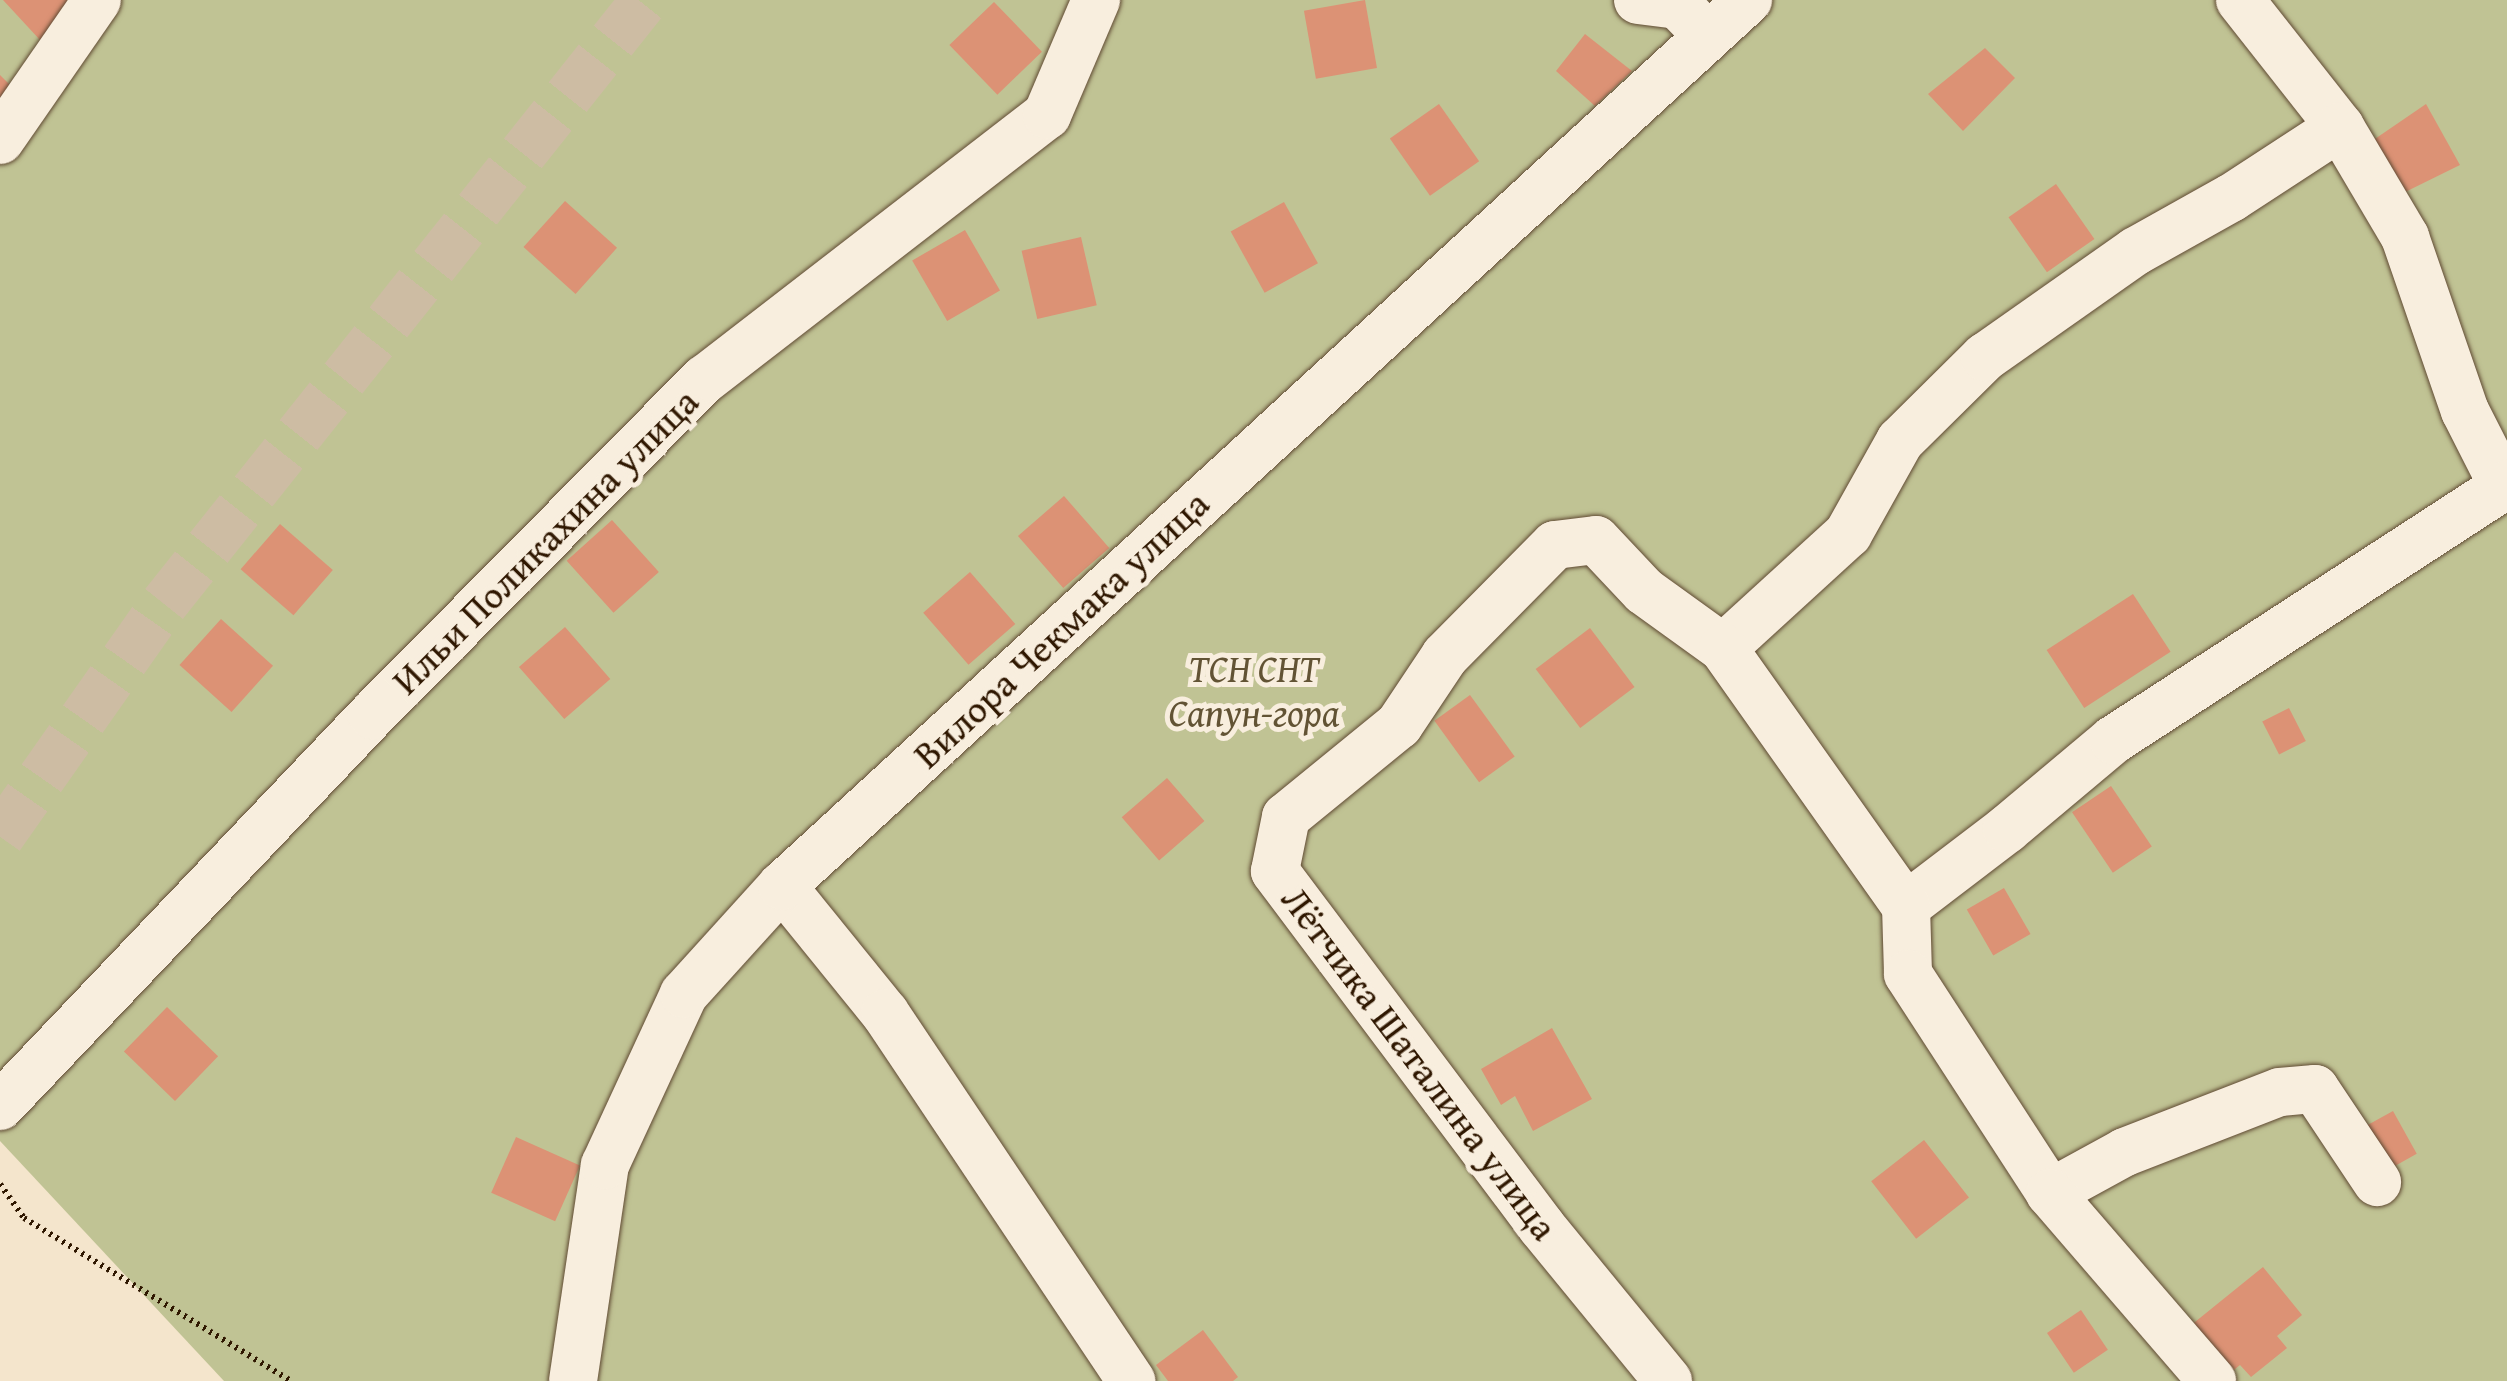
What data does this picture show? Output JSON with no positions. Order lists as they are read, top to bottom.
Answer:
{
  "streets": {
    "street": ["Ильи Поликахина улица", "Вилора Чекмака улица", "Лётчика Шаталина улица"]
  },
  "parks": ["ТСН СНТ Сапун-гора"]
}
